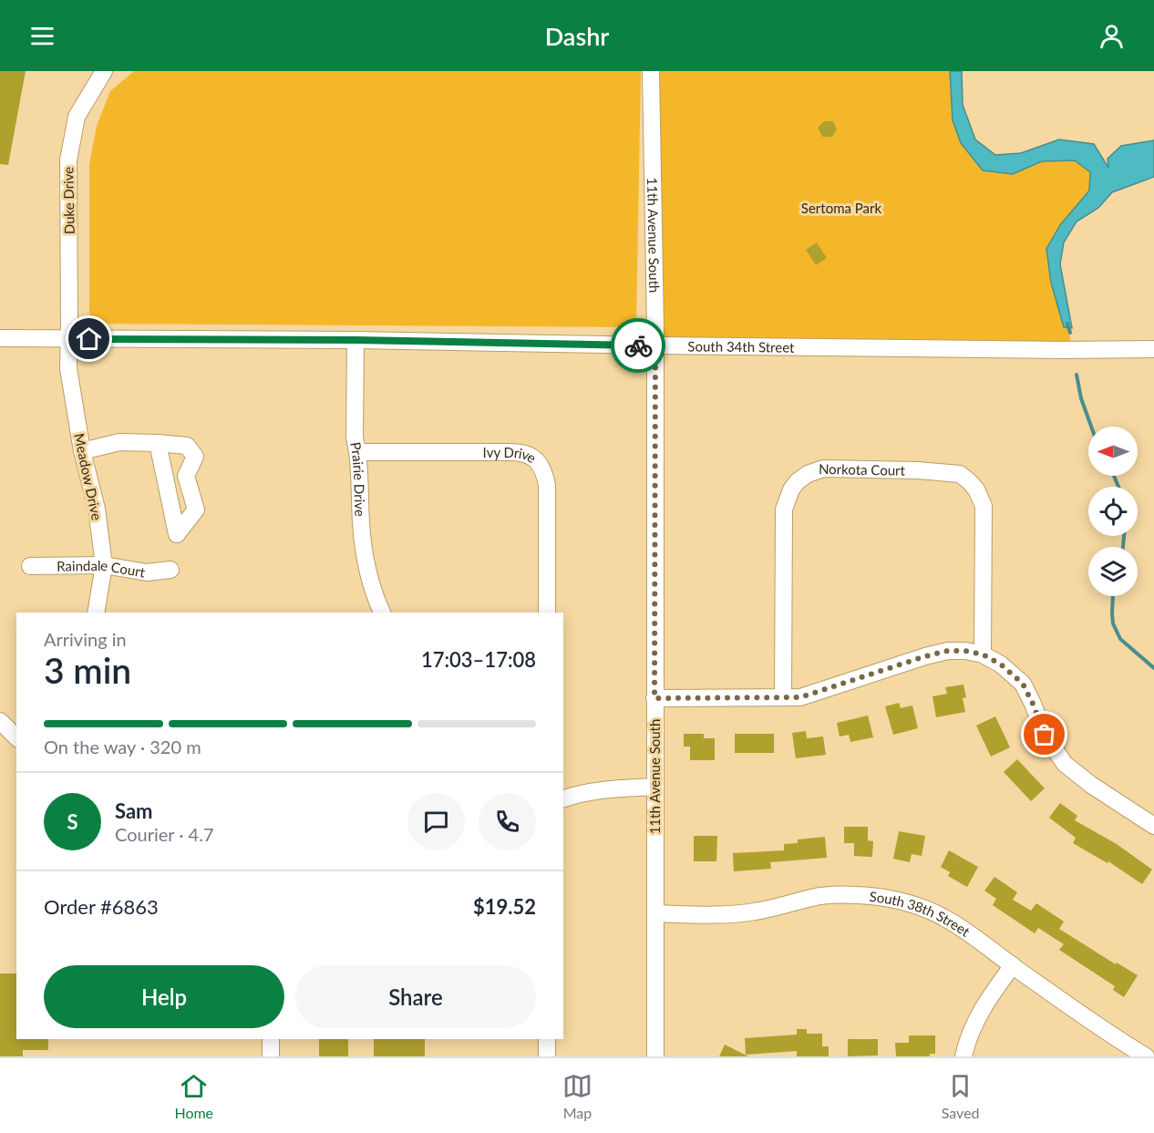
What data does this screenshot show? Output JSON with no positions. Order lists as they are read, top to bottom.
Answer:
{
  "streets": {
    "street": [
      "Duke Drive",
      "11th Avenue South",
      "South 34th Street",
      "Ivy Drive",
      "Norkota Court",
      "Meadow Drive",
      "Prairie Drive",
      "Raindale Court",
      "South 38th Street"
    ]
  },
  "crossings": [
    ["Duke Drive", "South 34th Street"],
    ["Duke Drive", "Meadow Drive"],
    ["11th Avenue South", "South 34th Street"],
    ["11th Avenue South", "South 38th Street"],
    ["South 34th Street", "Meadow Drive"],
    ["South 34th Street", "Prairie Drive"],
    ["Ivy Drive", "Prairie Drive"],
    ["Meadow Drive", "Raindale Court"]
  ],
  "parks": ["Sertoma Park"],
  "north": "left",
  "page": {
    "header": "Dashr",
    "heading": ["3 min", "Arriving in", "17:03–17:08"],
    "panel": [
      "Sam",
      "Courier · 4.7",
      "Order #6863",
      "$19.52"
    ],
    "bar": "On the way · 320 m",
    "round": "S",
    "buttons": ["Help", "Share"],
    "tabs": ["Home", "Map", "Saved"]
  }
}
